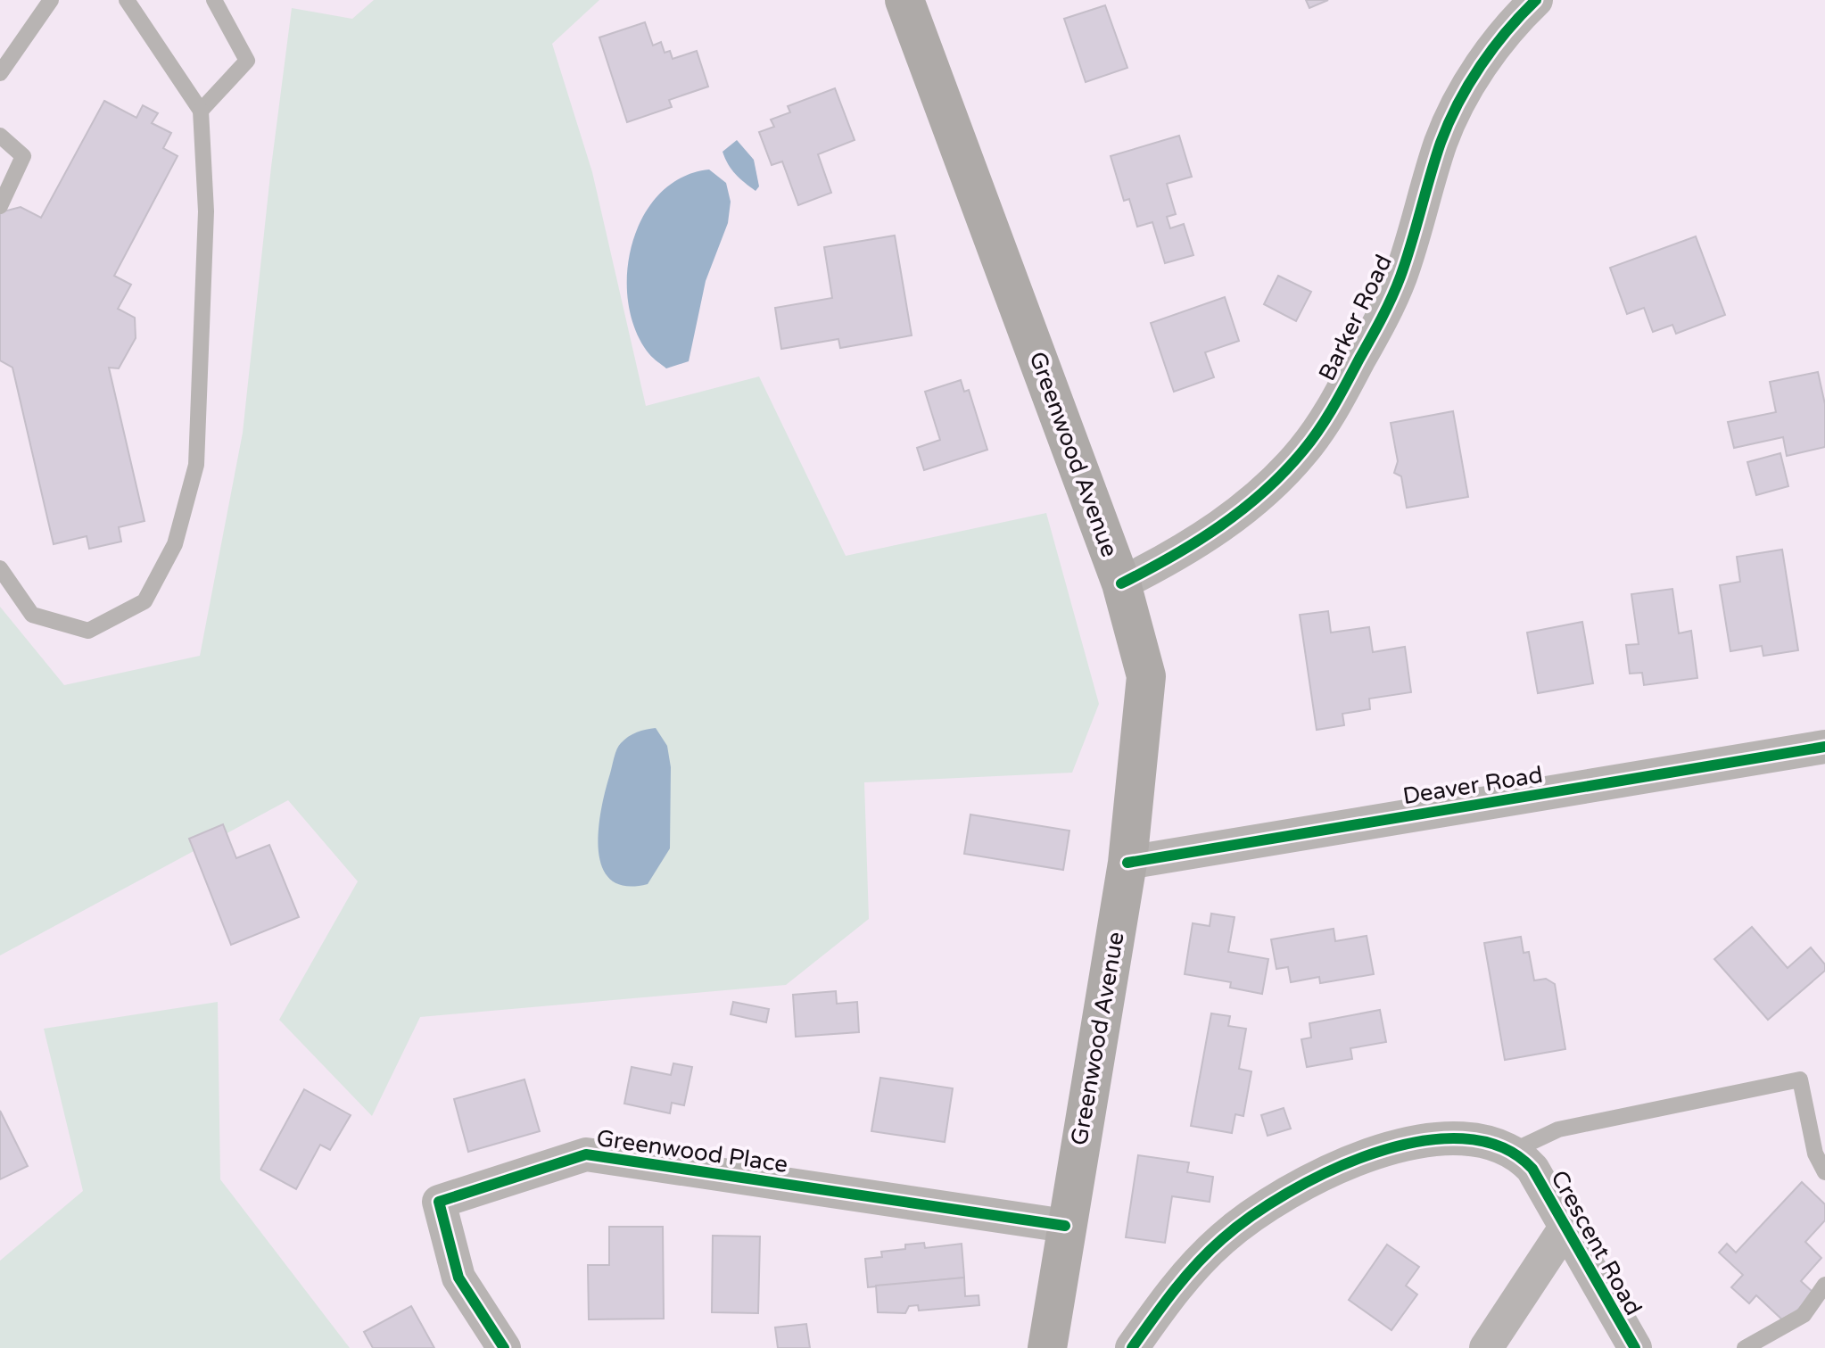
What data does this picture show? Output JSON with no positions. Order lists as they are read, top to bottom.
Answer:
{
  "streets": {
    "main road": ["Greenwood Avenue"],
    "street": [
      "Barker Road",
      "Deaver Road",
      "Greenwood Place",
      "Crescent Road"
    ]
  },
  "crossings": [
    ["Barker Road", "Greenwood Avenue"],
    ["Greenwood Avenue", "Deaver Road"],
    ["Greenwood Avenue", "Greenwood Place"]
  ]
}
